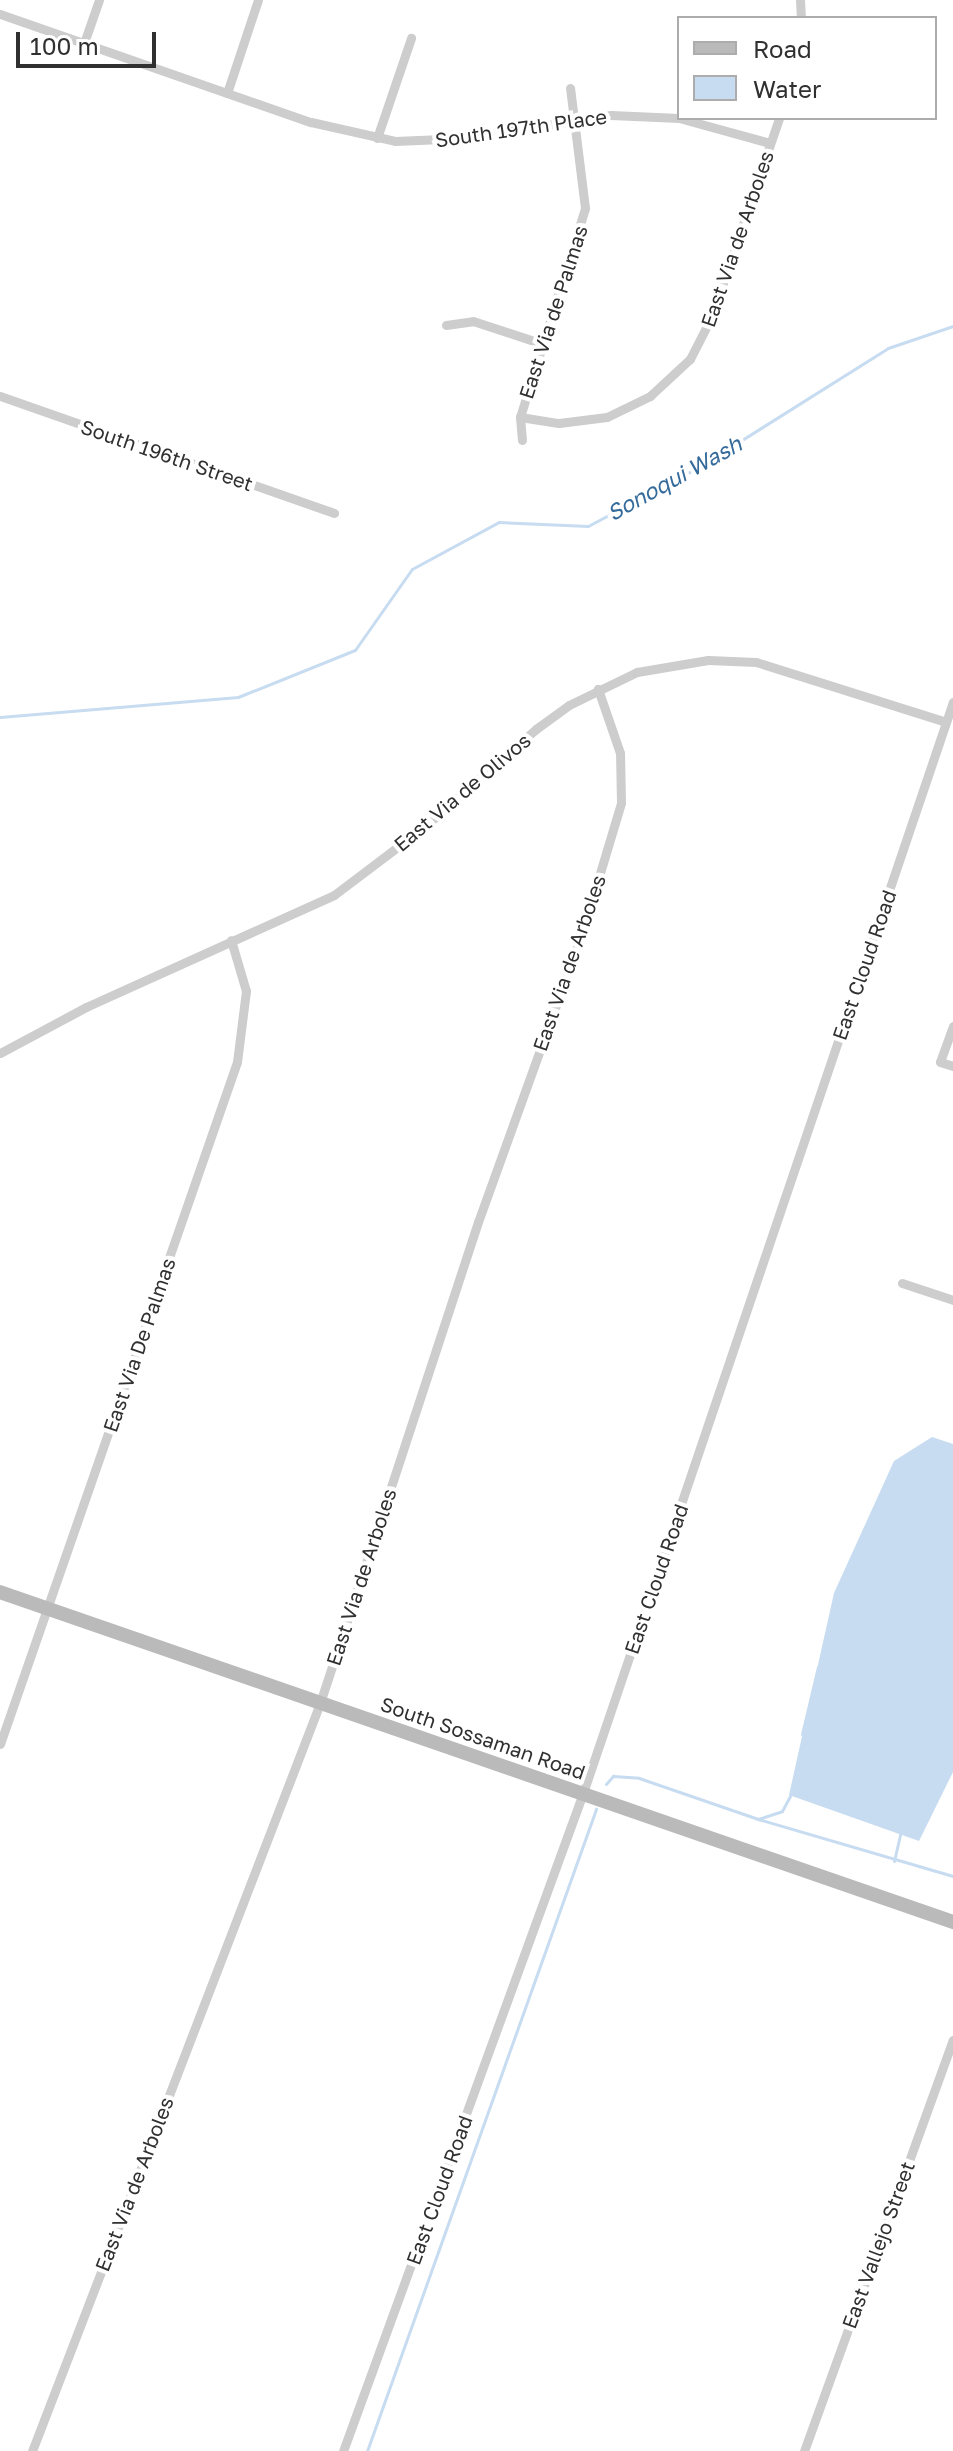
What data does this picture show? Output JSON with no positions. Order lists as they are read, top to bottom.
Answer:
{
  "streets": {
    "main road": ["South Sossaman Road"],
    "street": [
      "South 197th Place",
      "East Via de Arboles",
      "East Via de Palmas",
      "South 196th Street",
      "East Via de Olivos",
      "East Cloud Road",
      "East Via De Palmas",
      "East Vallejo Street"
    ]
  },
  "crossings": [
    ["South 197th Place", "East Via de Arboles"],
    ["South 197th Place", "East Via de Palmas"],
    ["East Via de Arboles", "East Via de Palmas"],
    ["East Via de Arboles", "East Via de Olivos"],
    ["East Via de Arboles", "South Sossaman Road"],
    ["East Via de Olivos", "East Cloud Road"],
    ["East Via de Olivos", "East Via De Palmas"],
    ["East Cloud Road", "South Sossaman Road"],
    ["East Via De Palmas", "South Sossaman Road"]
  ],
  "water": ["Sonoqui Wash"],
  "legend": ["Road", "Water"],
  "scale_bar": "100 m"
}
